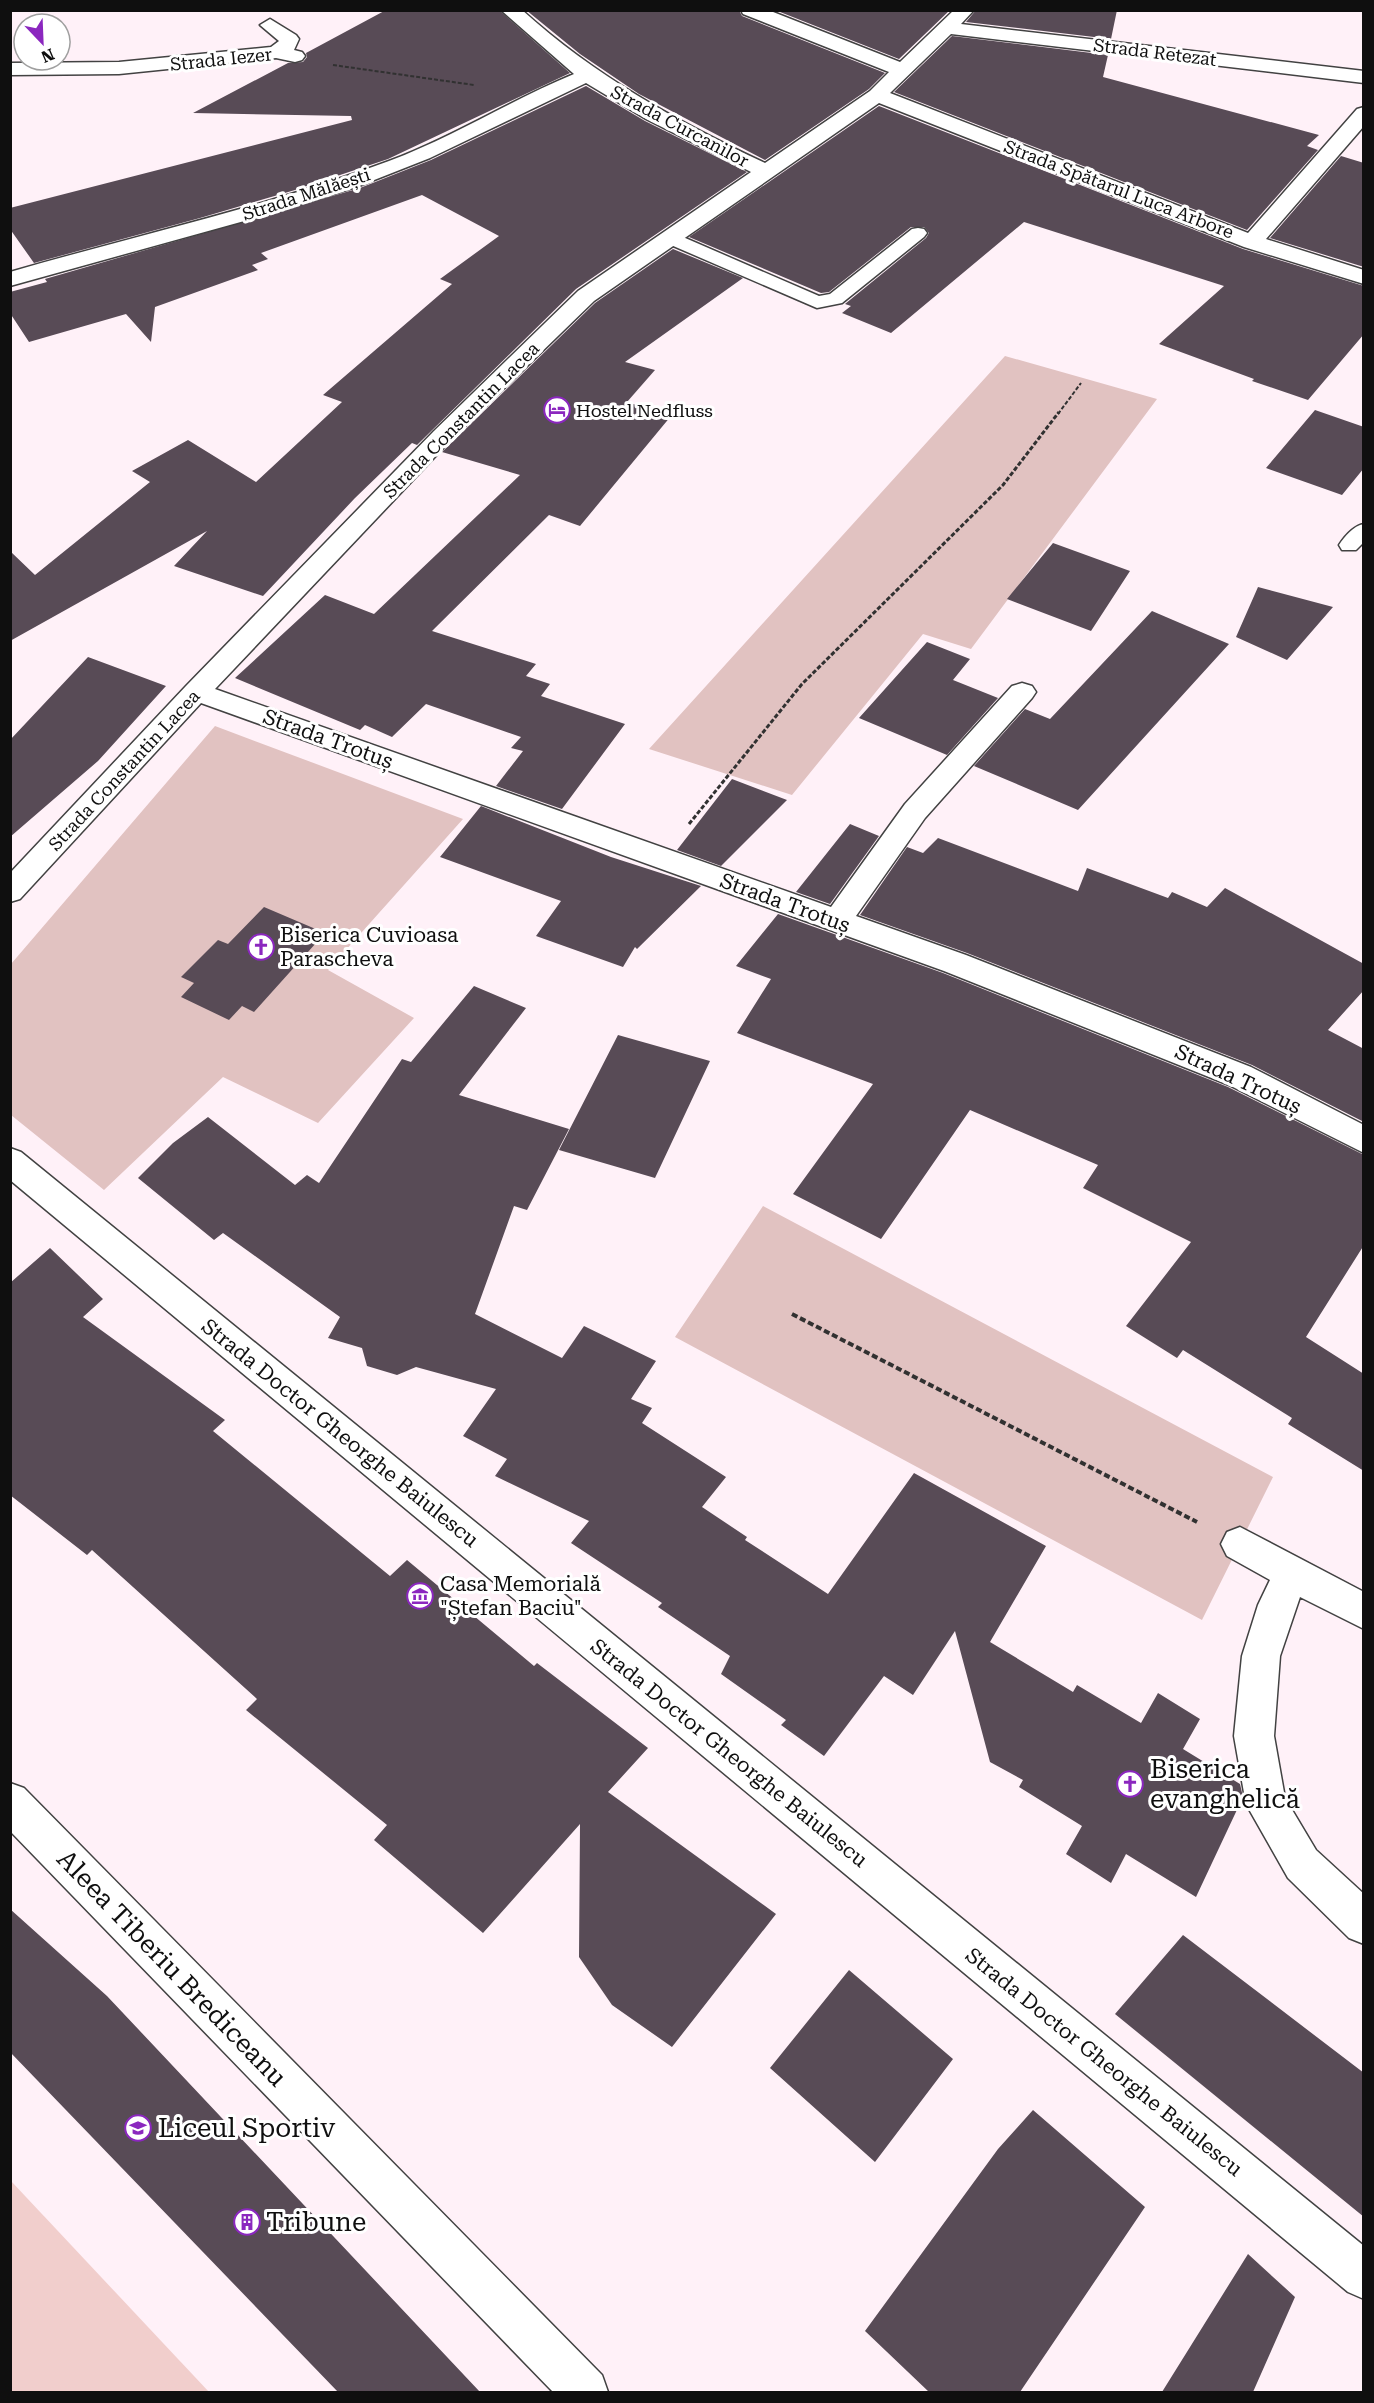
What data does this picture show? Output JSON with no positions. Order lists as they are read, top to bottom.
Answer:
{
  "streets": {
    "street": [
      "Strada Retezat",
      "Strada Iezer",
      "Strada Curcanilor",
      "Strada Spătarul Luca Arbore",
      "Strada Mălăești",
      "Strada Constantin Lacea",
      "Strada Trotuș",
      "Strada Doctor Gheorghe Baiulescu",
      "Aleea Tiberiu Brediceanu"
    ]
  },
  "crossings": [
    ["Strada Retezat", "Strada Constantin Lacea"],
    ["Strada Iezer", "Strada Mălăești"],
    ["Strada Curcanilor", "Strada Mălăești"],
    ["Strada Curcanilor", "Strada Constantin Lacea"],
    ["Strada Spătarul Luca Arbore", "Strada Constantin Lacea"],
    ["Strada Constantin Lacea", "Strada Trotuș"]
  ],
  "places": {
    "hotel": ["Hostel Nedfluss"],
    "church": ["Biserica Cuvioasa Parascheva", "Biserica evanghelică"],
    "museum": ["Casa Memorială \"Ștefan Baciu\""],
    "school or university": ["Liceul Sportiv"],
    "building": ["Tribune"]
  },
  "north": "bottom right"
}
